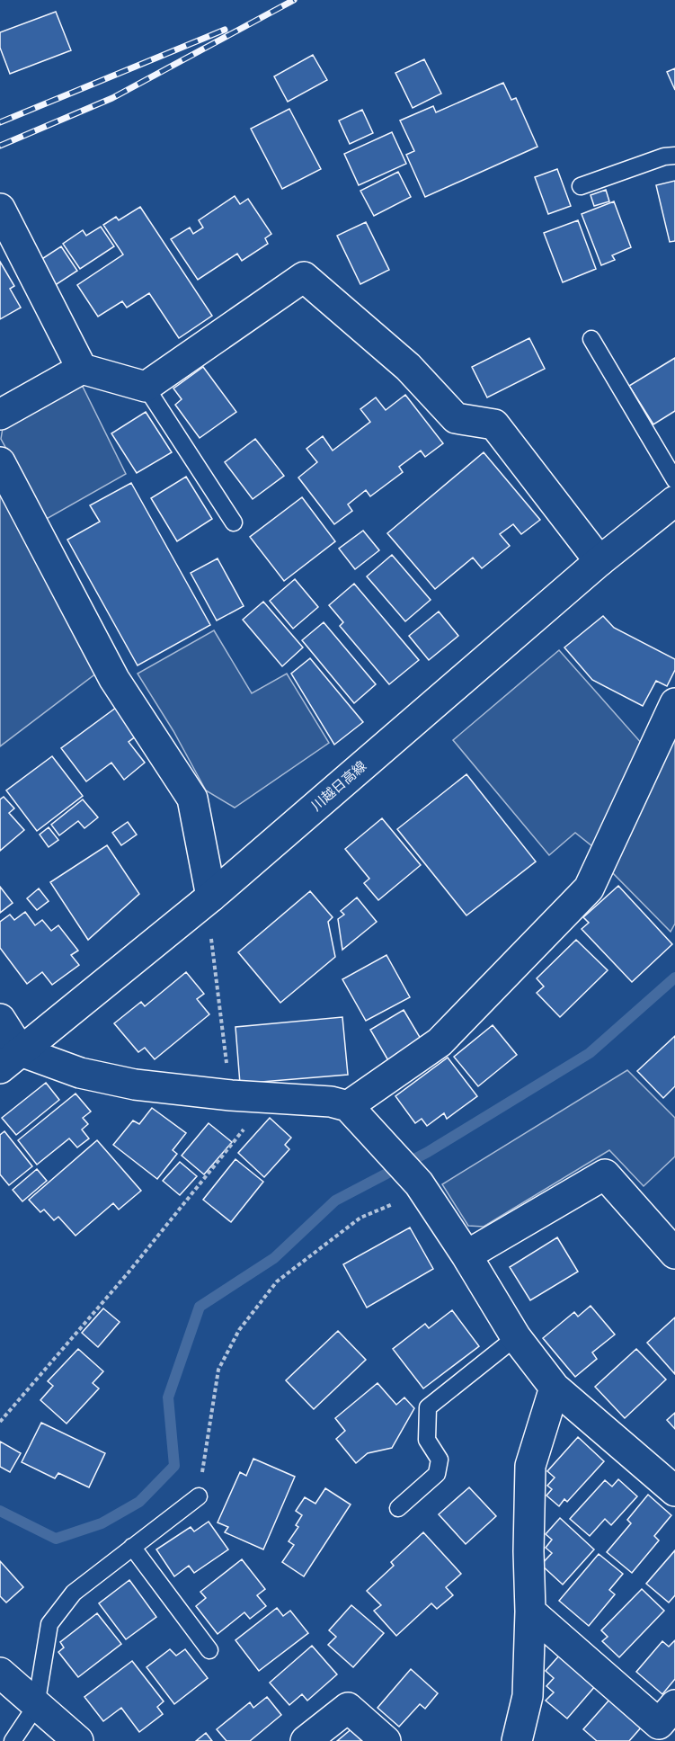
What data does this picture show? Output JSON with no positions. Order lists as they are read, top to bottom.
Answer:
{
  "streets": {
    "street": ["川越日高線"]
  }
}
